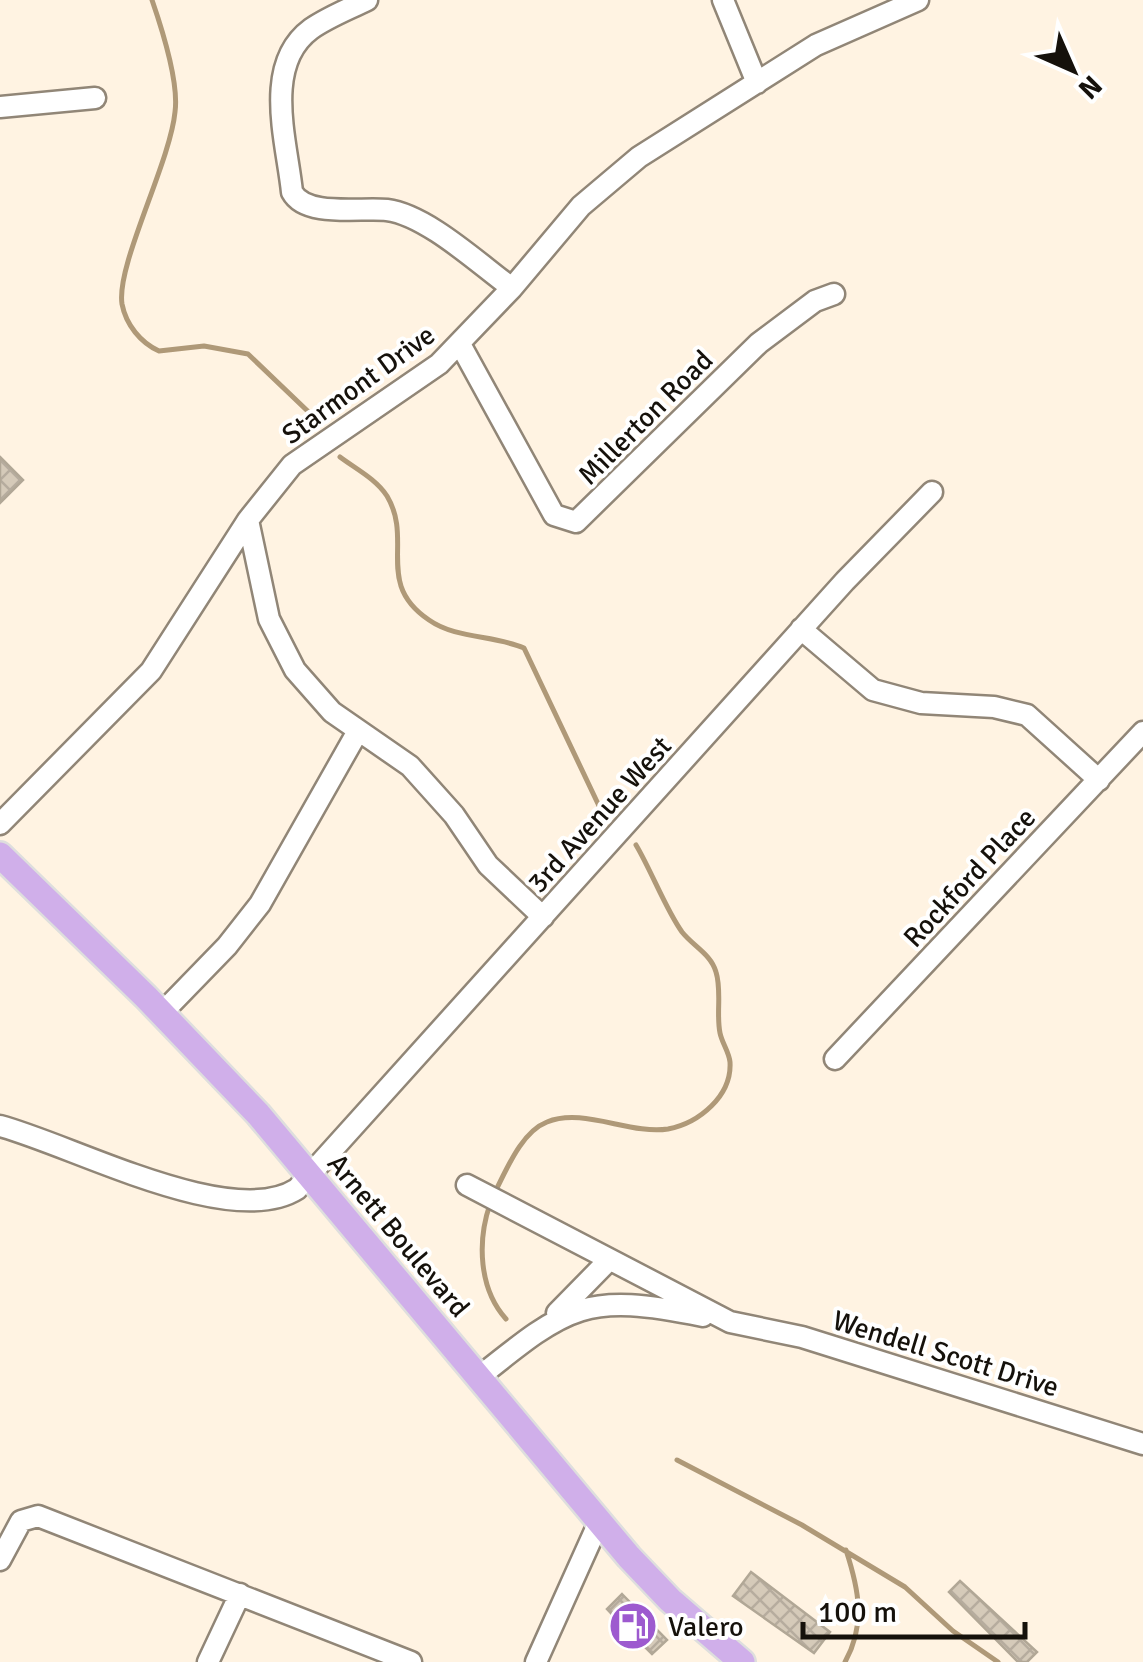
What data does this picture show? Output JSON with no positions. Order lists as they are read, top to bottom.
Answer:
{
  "streets": {
    "main road": ["Arnett Boulevard"],
    "street": [
      "Starmont Drive",
      "Millerton Road",
      "3rd Avenue West",
      "Rockford Place",
      "Wendell Scott Drive"
    ]
  },
  "crossings": [
    ["Starmont Drive", "Millerton Road"],
    ["3rd Avenue West", "Arnett Boulevard"],
    ["Arnett Boulevard", "Wendell Scott Drive"]
  ],
  "places": {
    "fuel station": ["Valero"]
  },
  "scale_bar": "100 m",
  "north": "bottom right"
}
